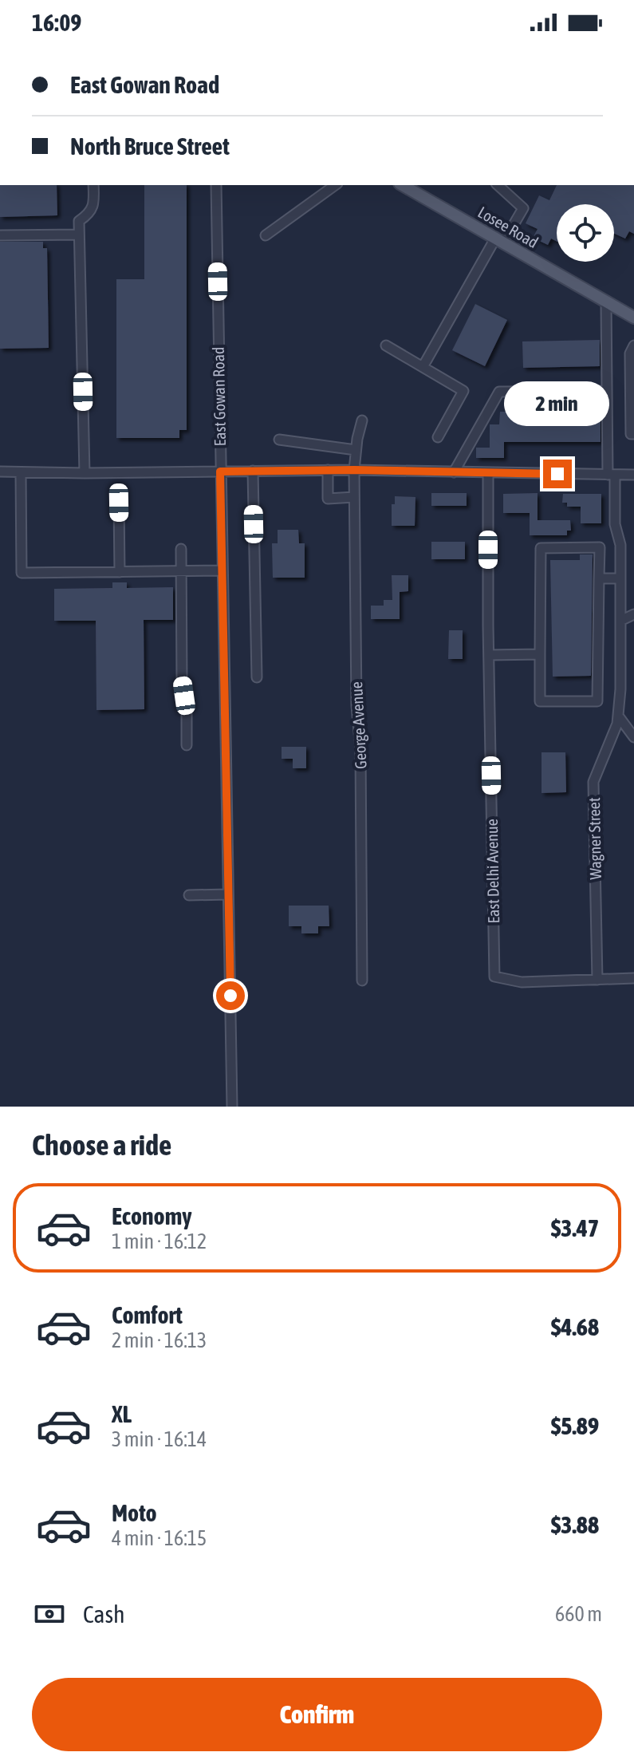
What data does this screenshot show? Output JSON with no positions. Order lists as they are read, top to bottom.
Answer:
{
  "streets": {
    "main road": ["Losee Road"],
    "street": [
      "East Gowan Road",
      "George Avenue",
      "Wagner Street",
      "East Delhi Avenue"
    ]
  },
  "crossings": [
    ["Losee Road", "Wagner Street"],
    ["Wagner Street", "East Delhi Avenue"]
  ],
  "page": {
    "status": "16:09",
    "banner": ["East Gowan Road", "North Bruce Street"],
    "bubble": "2 min",
    "heading": "Choose a ride",
    "list": [
      {
        "name": "Economy",
        "note": "1 min · 16:12",
        "value": "$3.47"
      },
      {
        "name": "Comfort",
        "note": "2 min · 16:13",
        "value": "$4.68"
      },
      {
        "name": "XL",
        "note": "3 min · 16:14",
        "value": "$5.89"
      },
      {
        "name": "Moto",
        "note": "4 min · 16:15",
        "value": "$3.88"
      }
    ],
    "pay": ["Cash", "660 m"],
    "buttons": "Confirm"
  }
}
